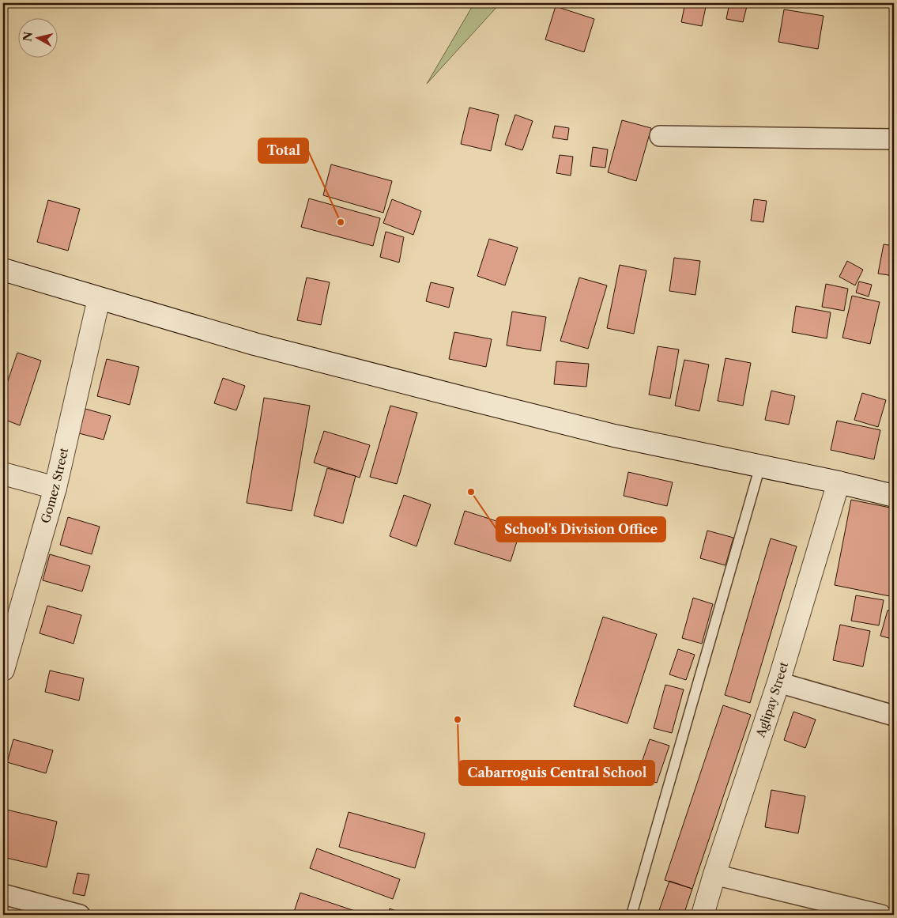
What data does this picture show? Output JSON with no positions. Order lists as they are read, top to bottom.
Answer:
{
  "streets": {
    "main road": ["Gomez Street", "Aglipay Street"]
  },
  "places": ["Total", "School's Division Office", "Cabarroguis Central School"],
  "north": "left"
}
